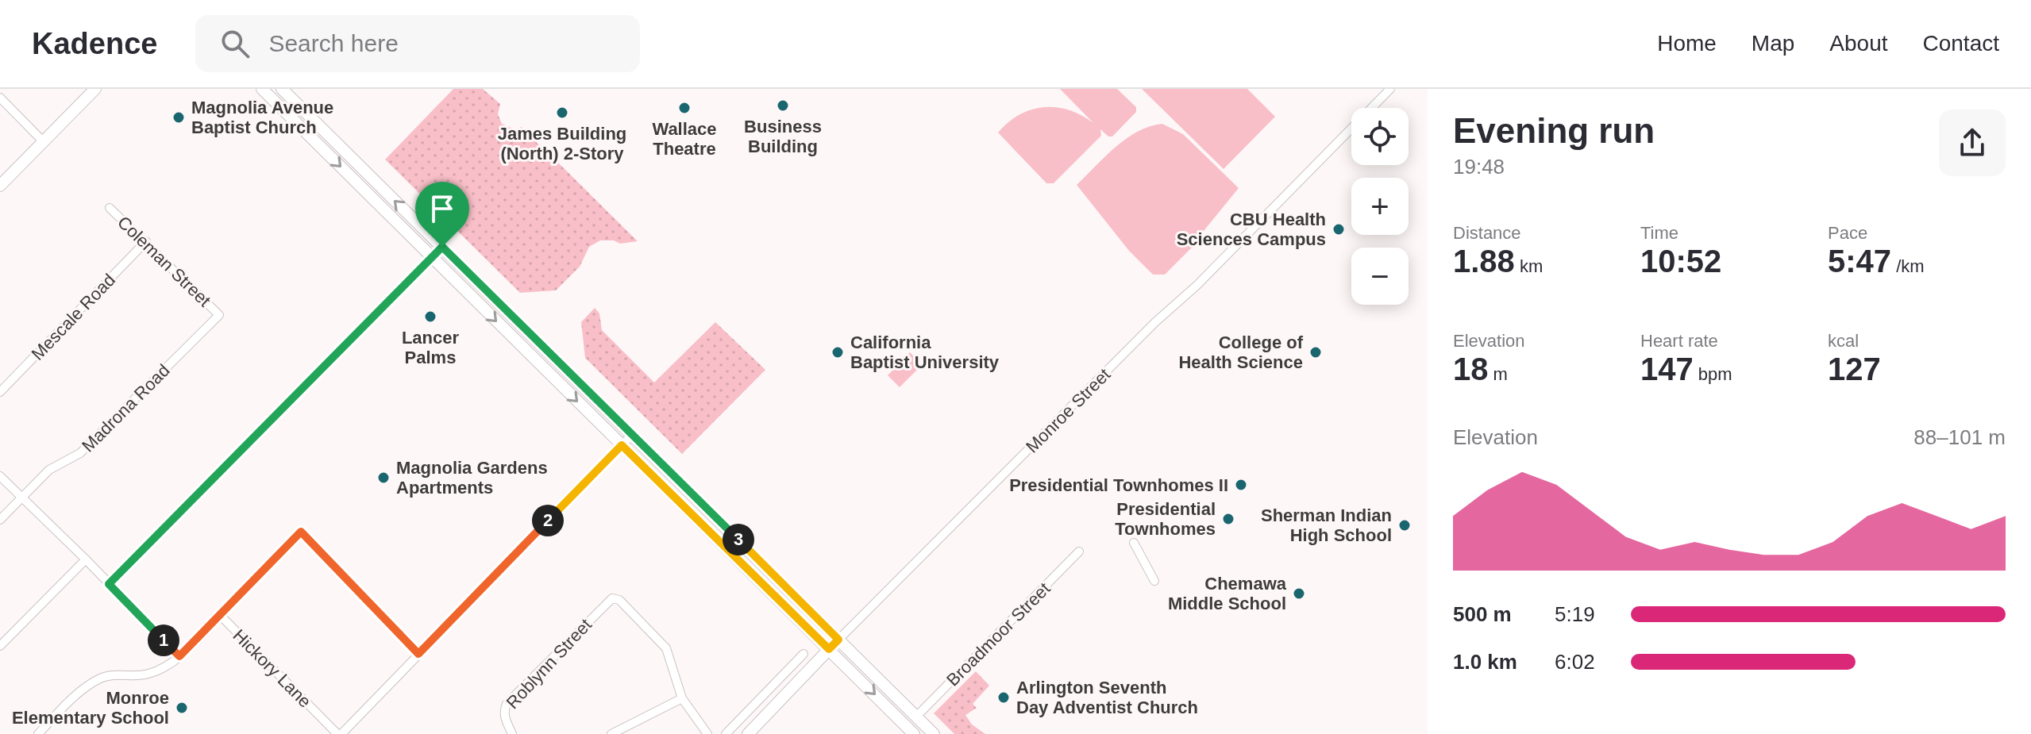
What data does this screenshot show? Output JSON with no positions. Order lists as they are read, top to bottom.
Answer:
{
  "streets": {
    "main road": ["Monroe Street"],
    "street": [
      "Coleman Street",
      "Mescale Road",
      "Madrona Road",
      "Broadmoor Street",
      "Roblynn Street",
      "Hickory Lane"
    ]
  },
  "crossings": [
    ["Coleman Street", "Mescale Road"],
    ["Coleman Street", "Madrona Road"]
  ],
  "places": [
    "Business Building",
    "Wallace Theatre",
    "James Building (North) 2-Story",
    "Magnolia Avenue Baptist Church",
    "CBU Health Sciences Campus",
    "Lancer Palms",
    "California Baptist University",
    "College of Health Science",
    "Magnolia Gardens Apartments",
    "Presidential Townhomes II",
    "Presidential Townhomes",
    "Sherman Indian High School",
    "Chemawa Middle School",
    "Arlington Seventh Day Adventist Church",
    "Monroe Elementary School"
  ],
  "page": {
    "header": "Kadence",
    "search": "Search here",
    "nav": [
      "Home",
      "Map",
      "About",
      "Contact"
    ],
    "heading": ["Evening run", "19:48"],
    "map_buttons": ["+", "−"],
    "stats": [
      ["Distance", "1.88 km"],
      ["Time", "10:52"],
      ["Pace", "5:47 /km"],
      ["Elevation", "18 m"],
      ["Heart rate", "147 bpm"],
      ["kcal", "127"]
    ],
    "chart": ["Elevation", "88–101 m"],
    "pins": ["2", "3", "1"],
    "list": [
      {
        "name": "500 m",
        "note": "5:19"
      },
      {
        "name": "1.0 km",
        "note": "6:02"
      }
    ]
  }
}
